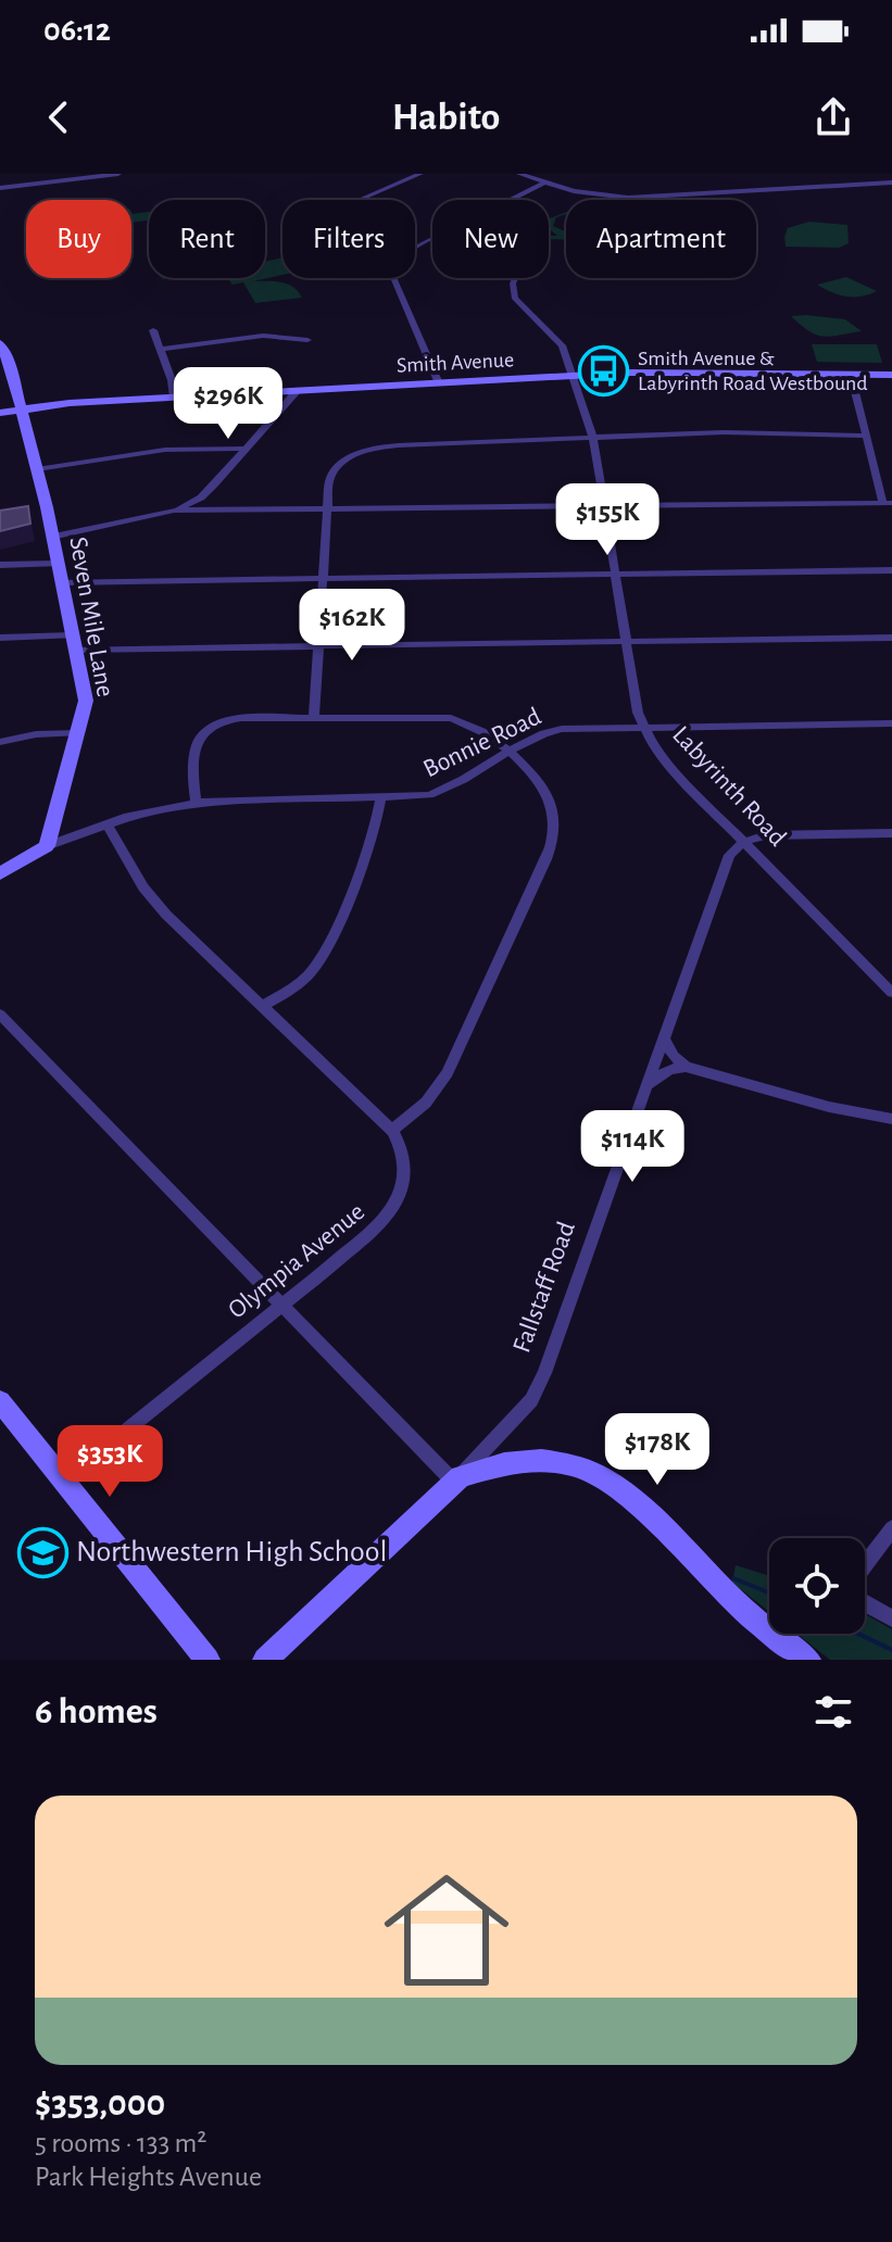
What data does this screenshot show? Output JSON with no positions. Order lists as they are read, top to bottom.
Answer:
{
  "streets": {
    "main road": ["Smith Avenue", "Seven Mile Lane", "Fallstaff Road"],
    "street": ["Bonnie Road", "Labyrinth Road", "Olympia Avenue"]
  },
  "crossings": [
    ["Smith Avenue", "Seven Mile Lane"],
    ["Smith Avenue", "Labyrinth Road"],
    ["Seven Mile Lane", "Bonnie Road"],
    ["Bonnie Road", "Labyrinth Road"],
    ["Labyrinth Road", "Fallstaff Road"]
  ],
  "places": {
    "bus stop": ["Smith Avenue & Labyrinth Road Westbound"],
    "school or university": ["Northwestern High School"]
  },
  "page": {
    "status": "06:12",
    "header": "Habito",
    "chip": [
      "Buy",
      "Rent",
      "Filters",
      "New",
      "Apartment"
    ],
    "price": [
      "$296K",
      "$155K",
      "$162K",
      "$114K",
      "$178K",
      "$353K"
    ],
    "heading": "6 homes",
    "list": [
      {
        "name": "$353,000",
        "note": "5 rooms · 133 m² · Park Heights Avenue"
      }
    ]
  }
}
